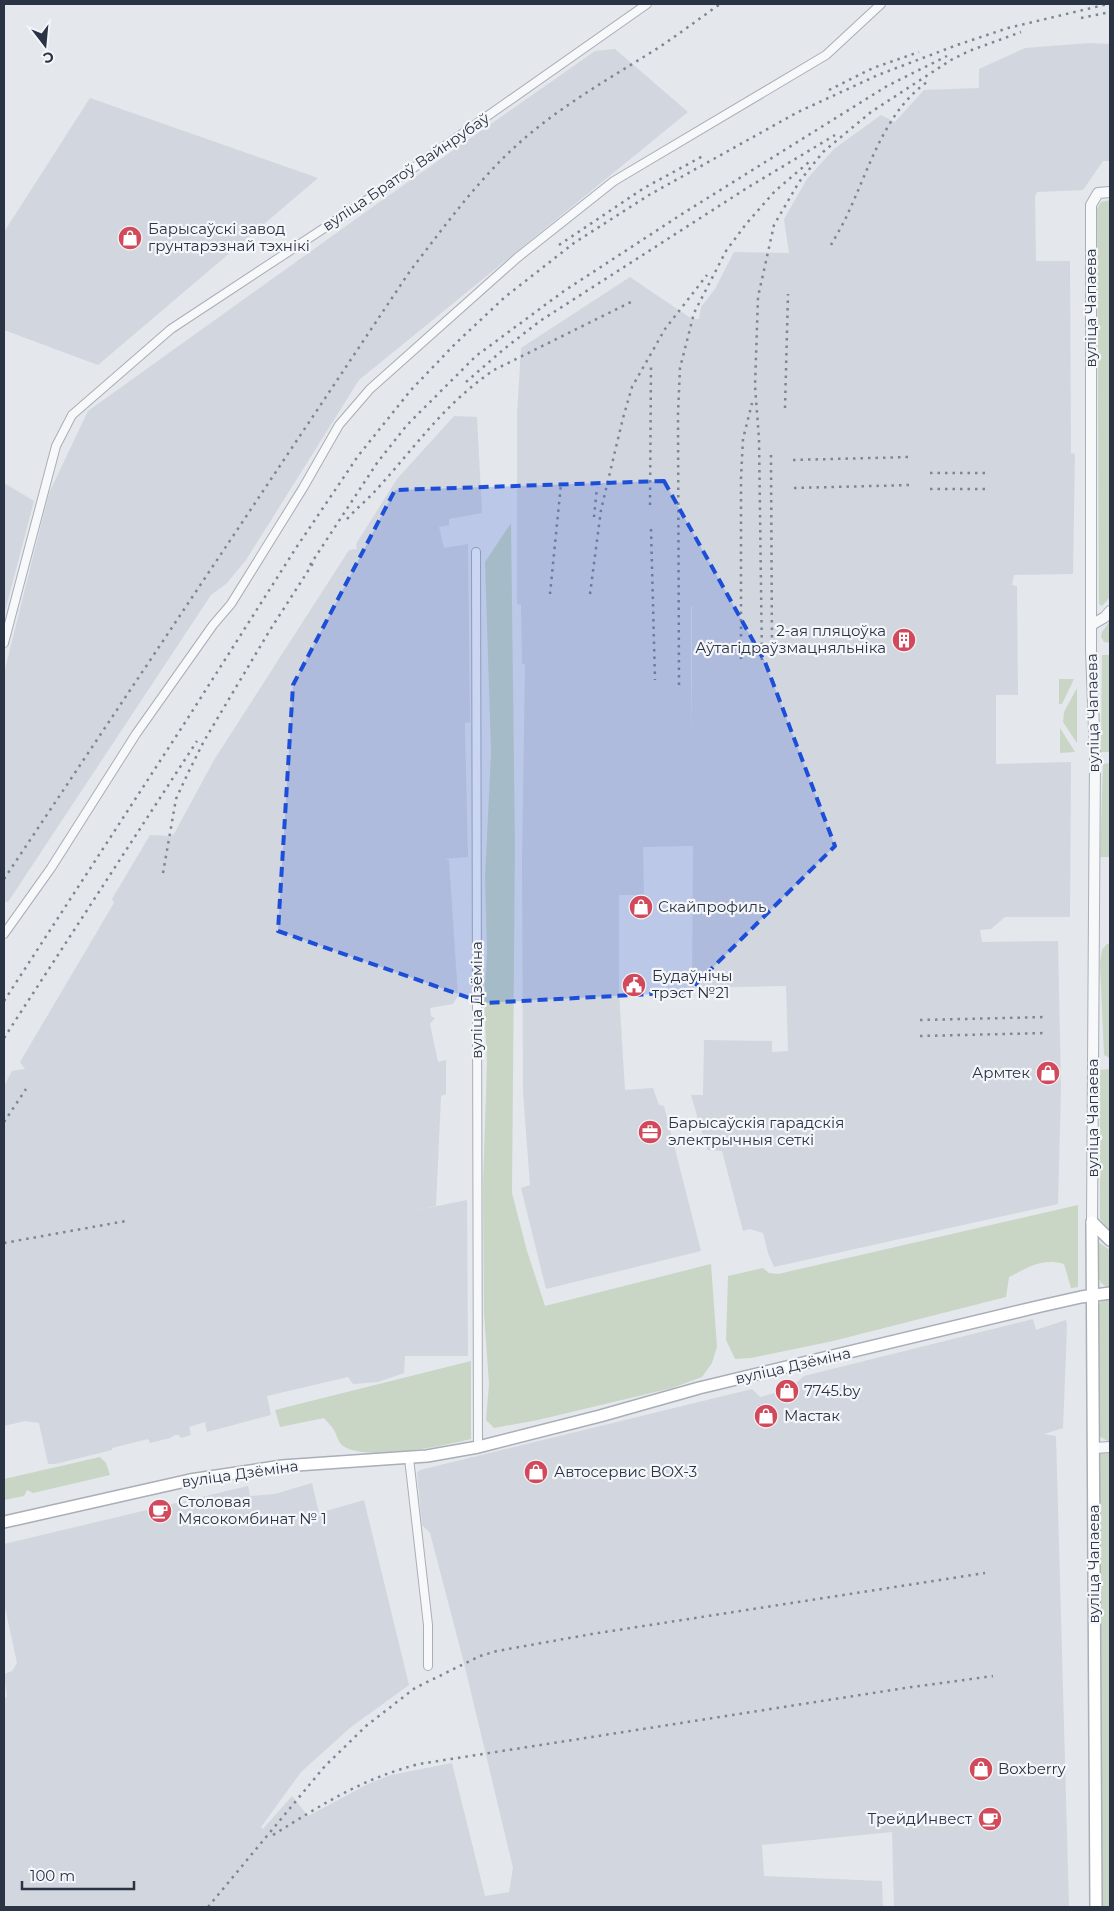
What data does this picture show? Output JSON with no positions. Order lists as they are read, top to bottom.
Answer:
{
  "streets": {
    "main road": ["вуліца Чапаева", "вуліца Дзёміна"],
    "street": ["вуліца Братоў Вайнрубаў"]
  },
  "crossings": [
    ["вуліца Чапаева", "вуліца Дзёміна"]
  ],
  "places": {
    "shop": [
      "Барысаўскі завод грунтарэзнай тэхнікі",
      "Скайпрофиль",
      "Армтек",
      "7745.by",
      "Мастак",
      "Автосервис BOX-3",
      "Boxberry"
    ],
    "building": ["2-ая пляцоўка Аўтагідраўзмацняльніка"],
    "public building": ["Будаўнічы трэст №21"],
    "office": ["Барысаўскія гарадскія электрычныя сеткі"],
    "cafe": ["Столовая Мясокомбинат № 1", "ТрейдИнвест"]
  },
  "scale_bar": "100 m",
  "north": "bottom"
}
